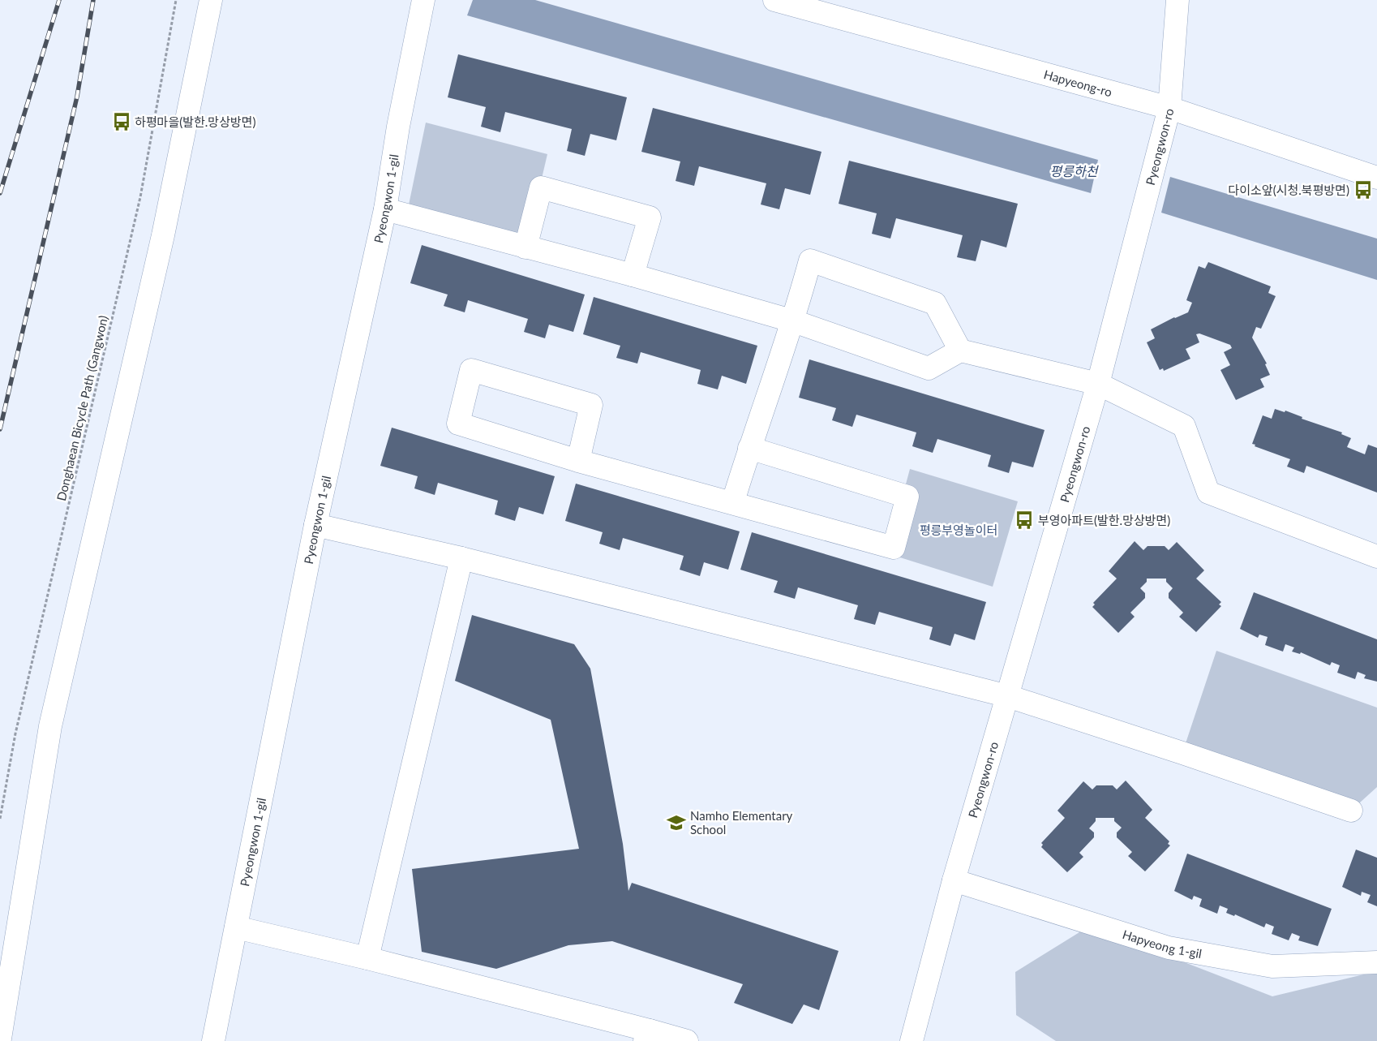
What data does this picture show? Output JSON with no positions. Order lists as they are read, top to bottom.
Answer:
{
  "streets": {
    "street": [
      "Hapyeong-ro",
      "Pyeongwon-ro",
      "Pyeongwon 1-gil",
      "Hapyeong 1-gil"
    ],
    "path": ["Donghaean Bicycle Path (Gangwon)"]
  },
  "crossings": [
    ["Hapyeong-ro", "Pyeongwon-ro"],
    ["Pyeongwon-ro", "Hapyeong 1-gil"]
  ],
  "water": ["평릉하천"],
  "parks": ["평릉부영놀이터"],
  "places": {
    "bus stop": ["하평마을(발한.망상방면)", "다이소앞(시청.북평방면)", "부영아파트(발한.망상방면)"],
    "school or university": ["Namho Elementary School"]
  }
}
